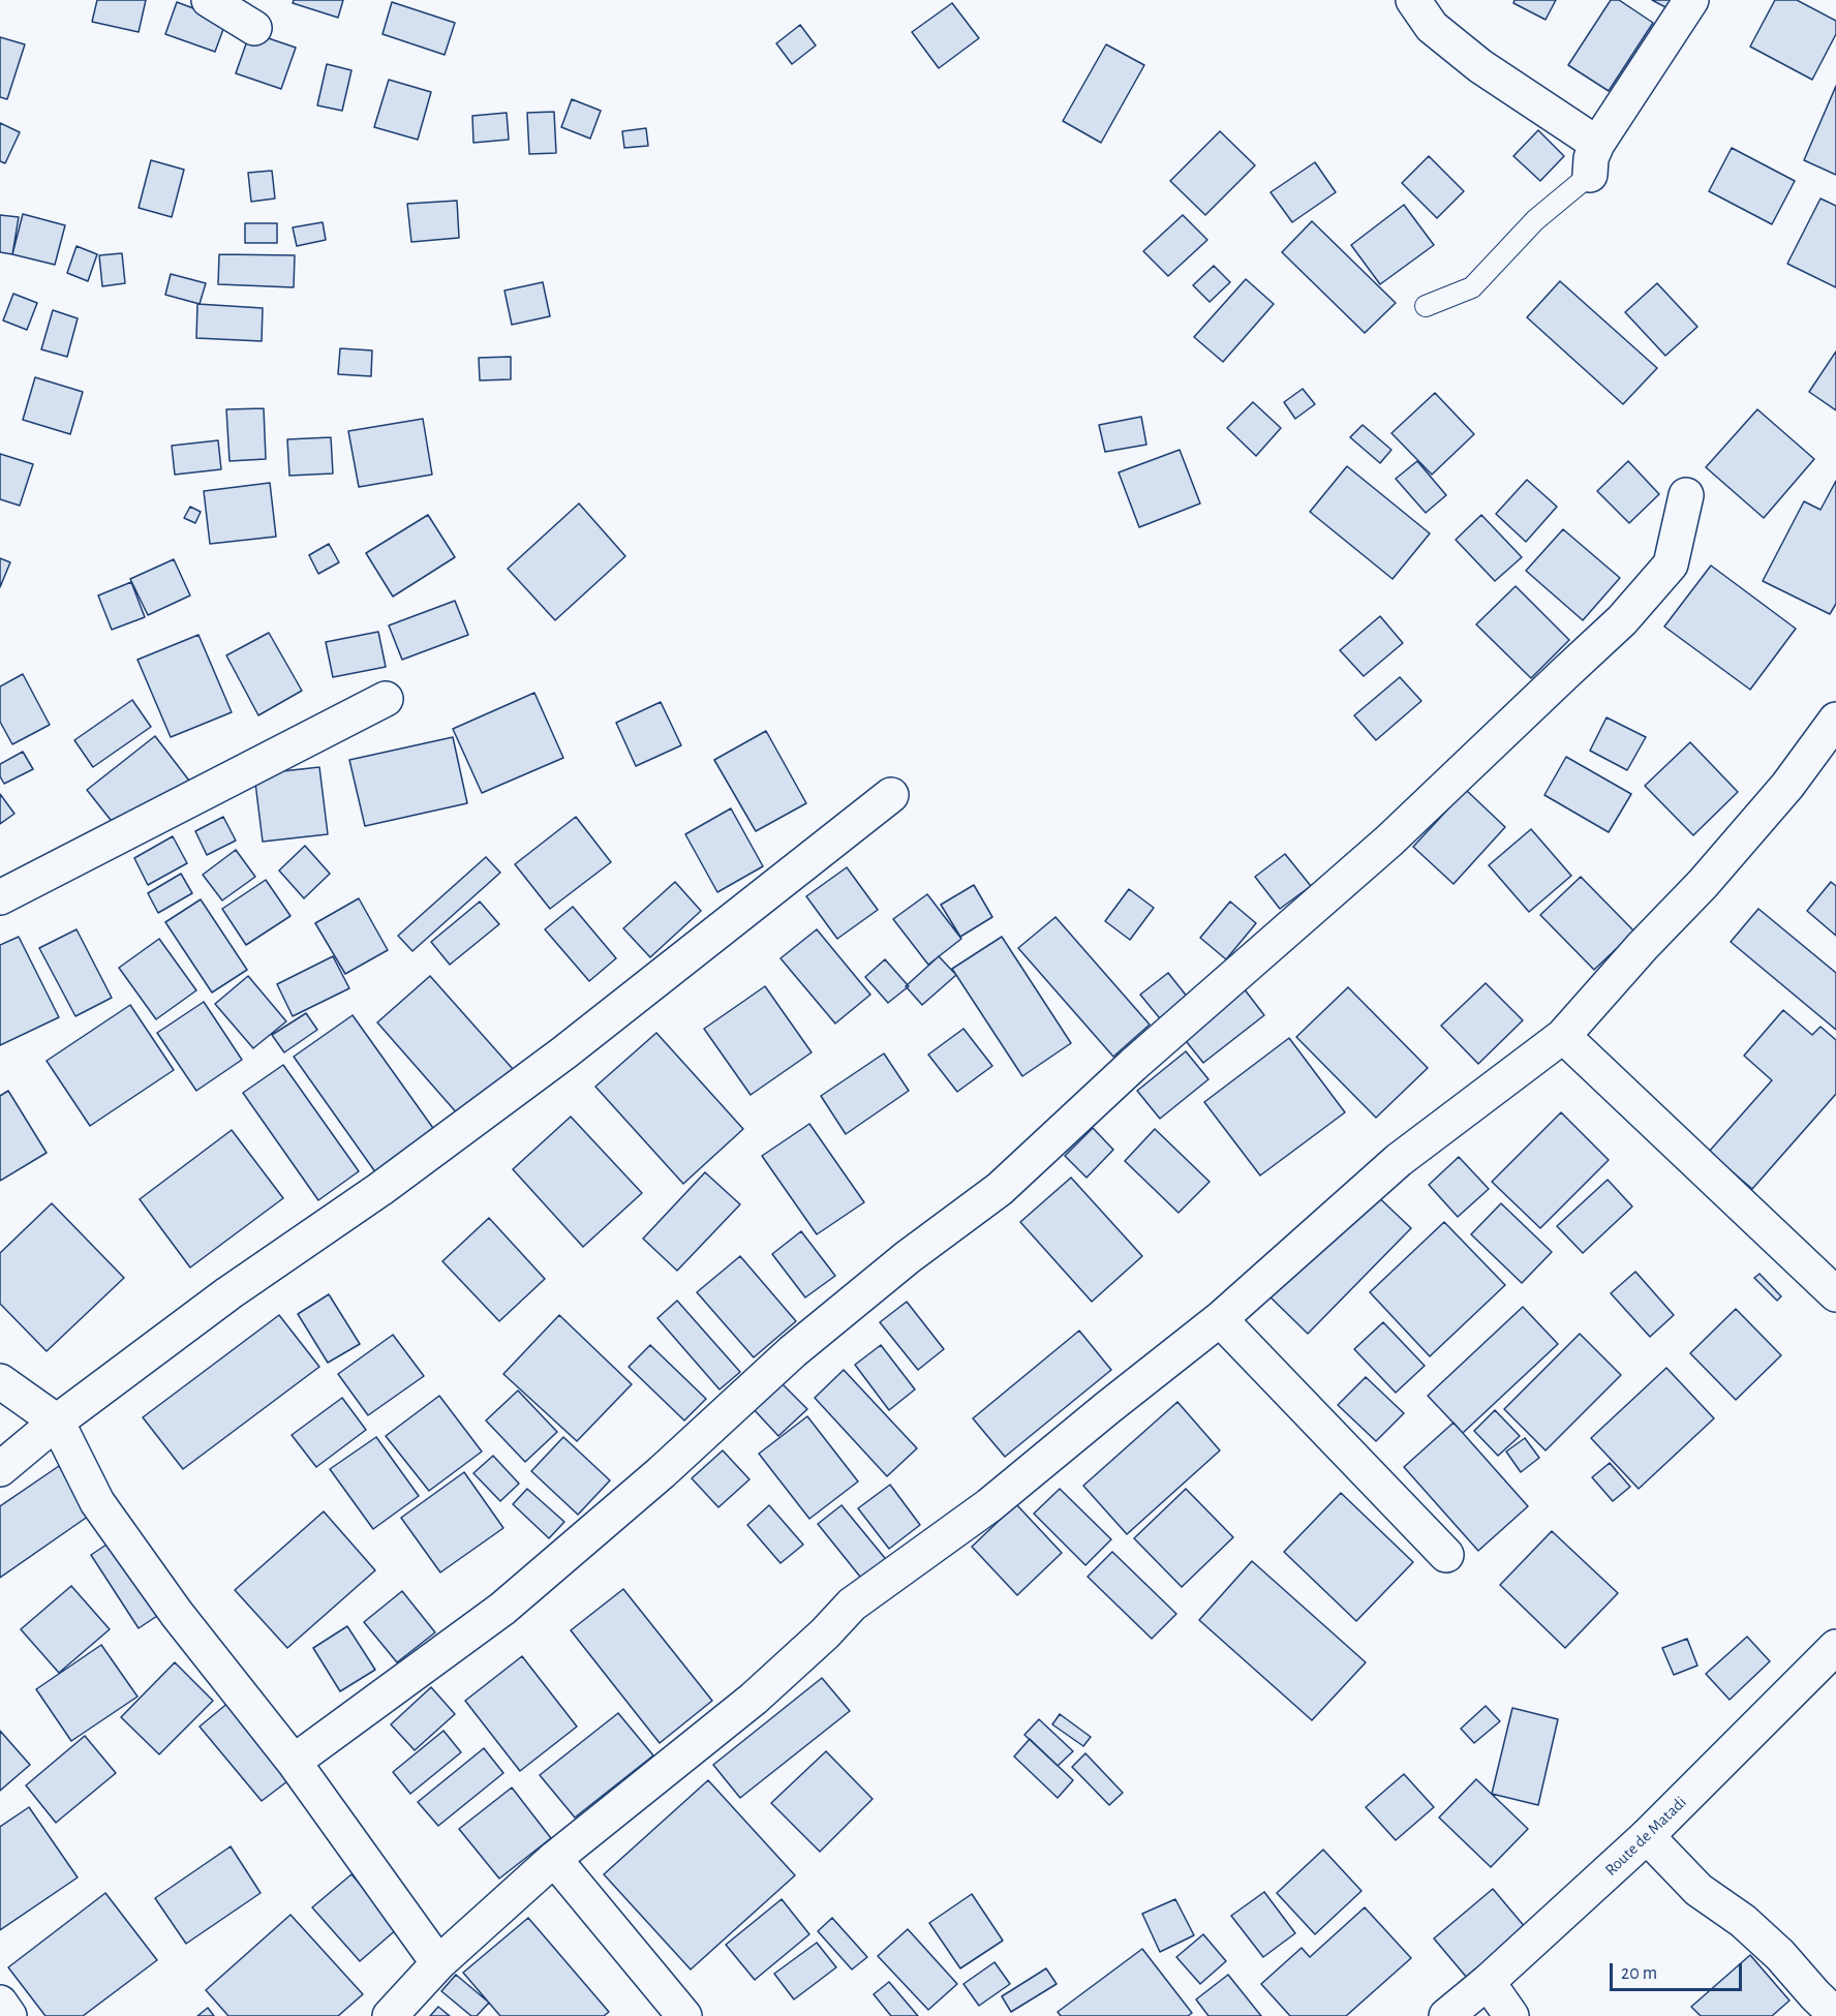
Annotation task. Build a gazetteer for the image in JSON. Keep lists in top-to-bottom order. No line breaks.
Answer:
{"streets":{"main road":["Route de Matadi"]},"scale_bar":"20 m"}
